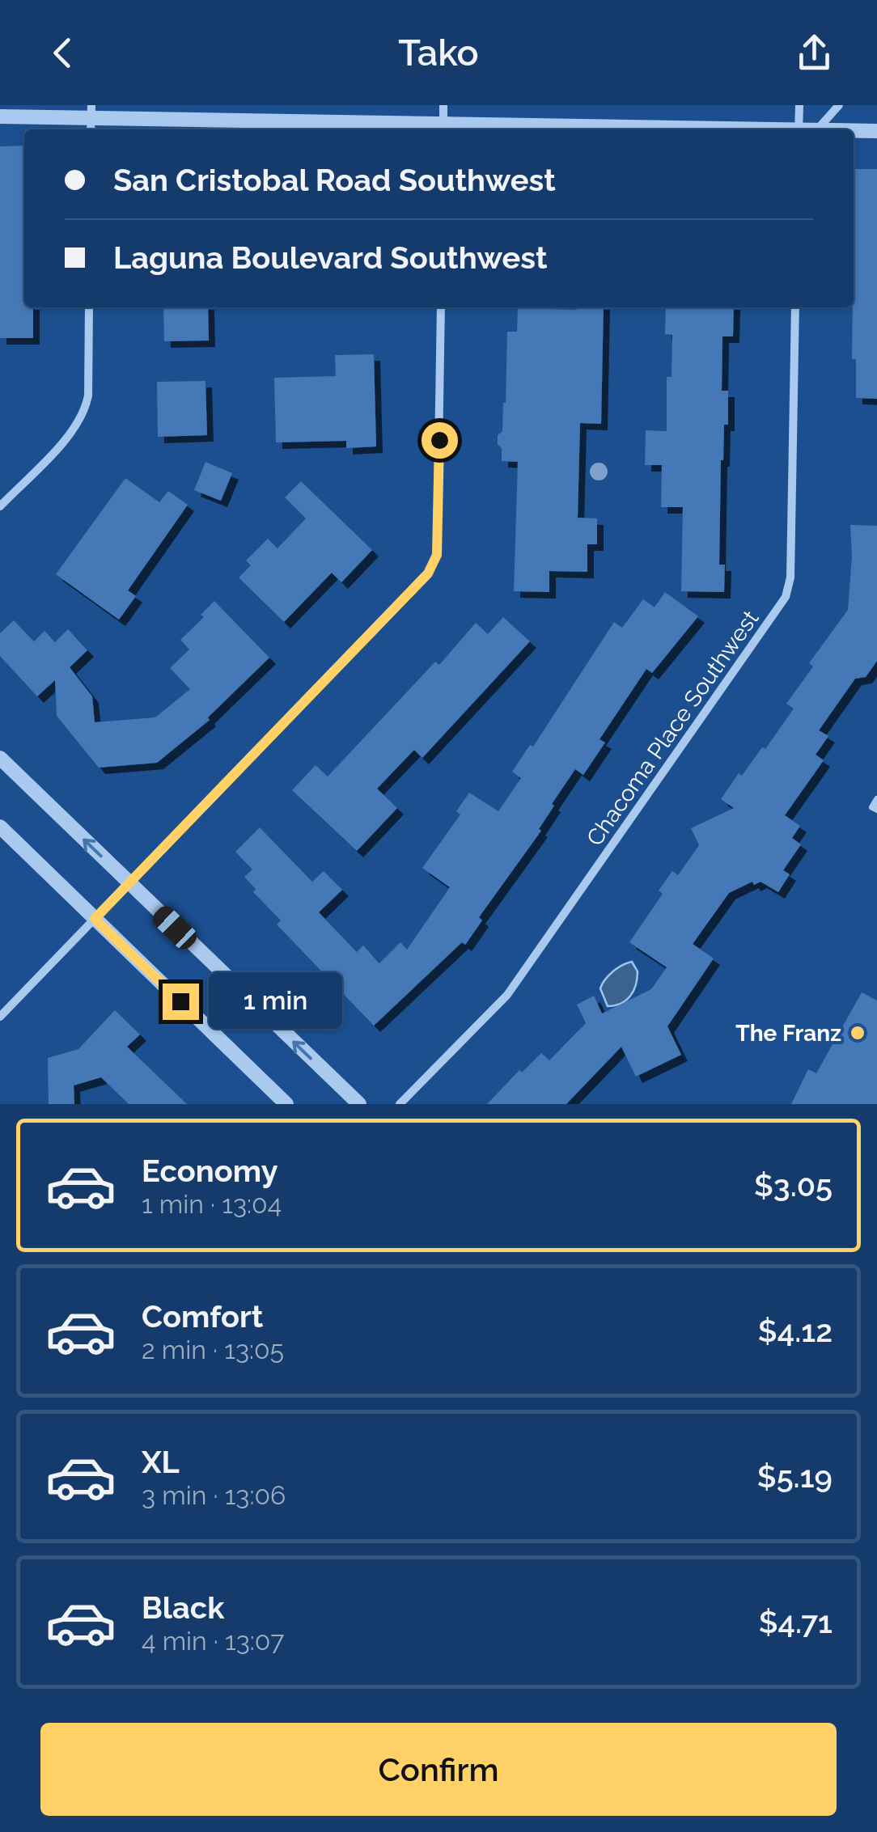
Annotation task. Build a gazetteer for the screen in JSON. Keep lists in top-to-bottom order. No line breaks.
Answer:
{"streets":{"street":["Chacoma Place Southwest"]},"places":["The Franz"],"page":{"header":"Tako","banner":["San Cristobal Road Southwest","Laguna Boulevard Southwest"],"bubble":"1 min","list":[{"name":"Economy","note":"1 min · 13:04","value":"$3.05"},{"name":"Comfort","note":"2 min · 13:05","value":"$4.12"},{"name":"XL","note":"3 min · 13:06","value":"$5.19"},{"name":"Black","note":"4 min · 13:07","value":"$4.71"}],"buttons":"Confirm"}}
